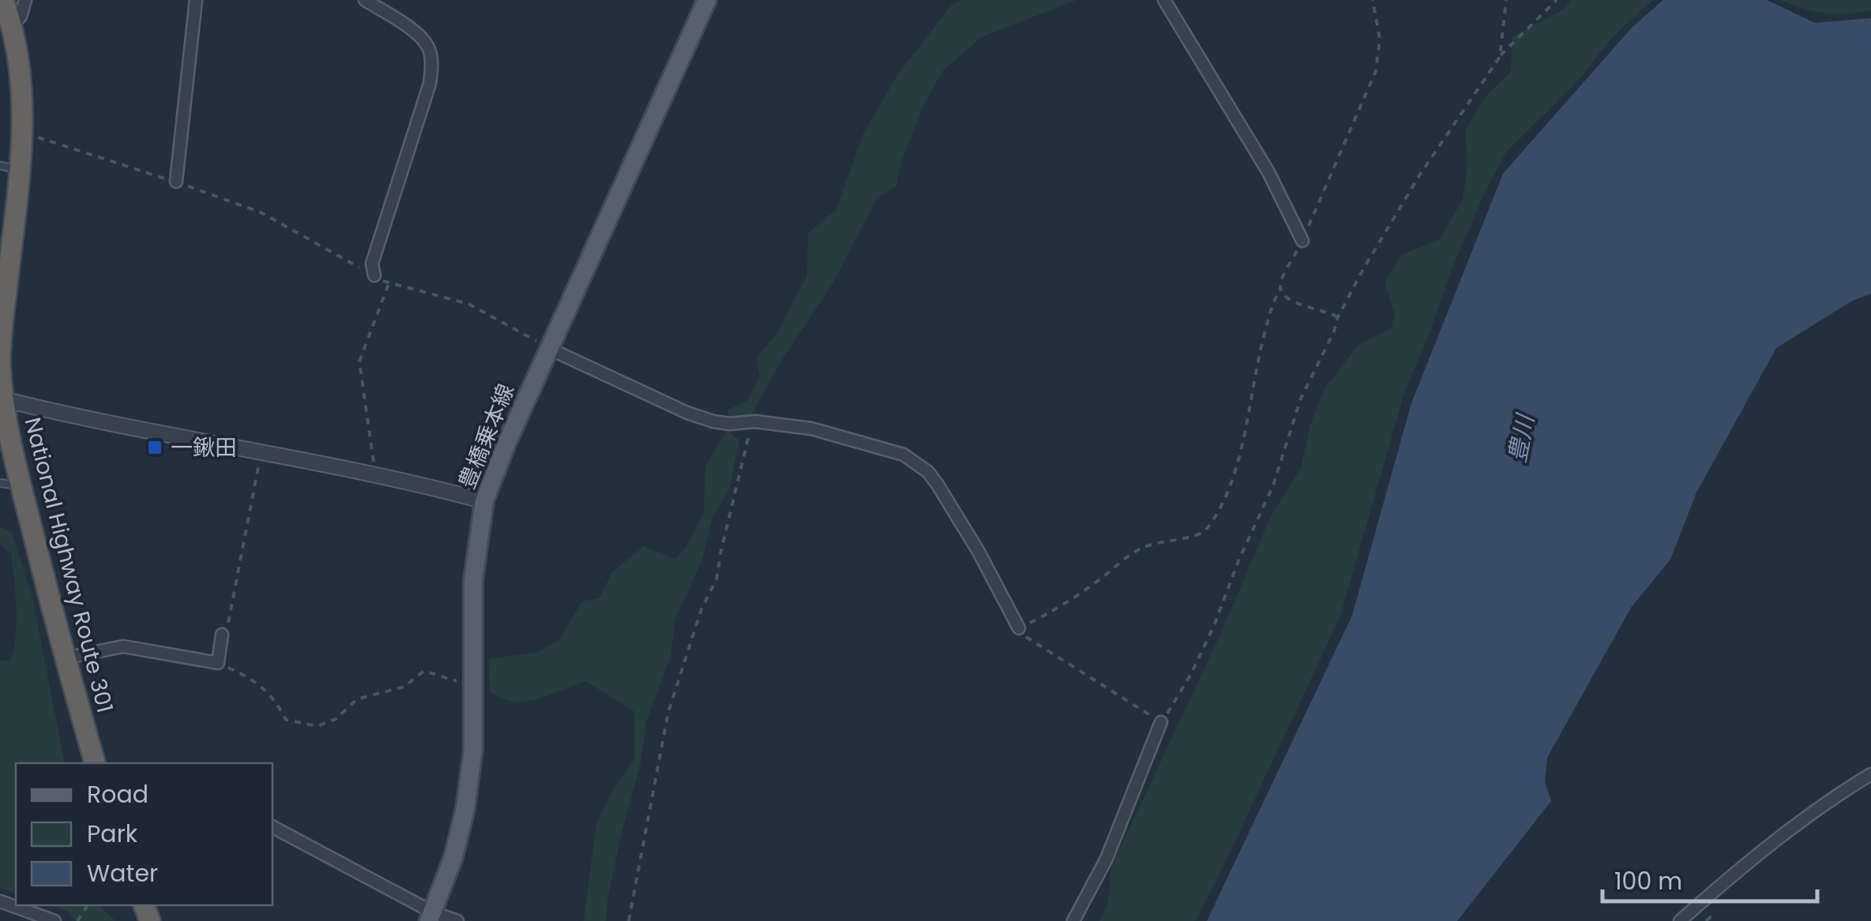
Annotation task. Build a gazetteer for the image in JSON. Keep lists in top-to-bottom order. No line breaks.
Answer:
{"streets":{"highway":["National Highway Route 301"],"main road":["豊橋乗本線"]},"water":["豊川"],"places":{"transit":["一鍬田"]},"legend":["Road","Park","Water"],"scale_bar":"100 m"}
